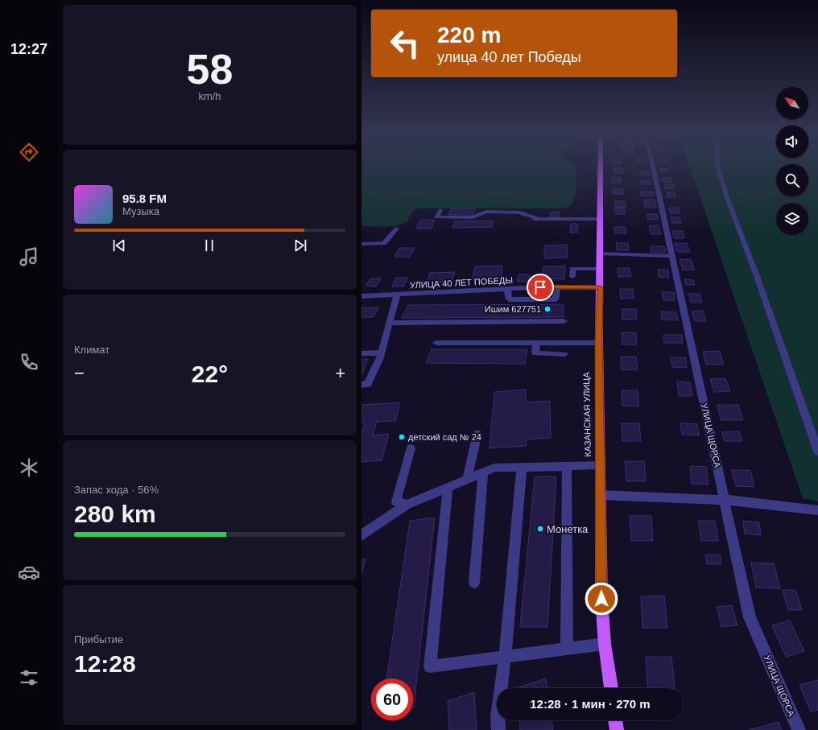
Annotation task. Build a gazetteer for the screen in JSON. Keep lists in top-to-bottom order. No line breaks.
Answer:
{"streets":{"main road":["КАЗАНСКАЯ УЛИЦА"],"street":["УЛИЦА 40 ЛЕТ ПОБЕДЫ","УЛИЦА ЩОРСА"]},"crossings":[["УЛИЦА 40 ЛЕТ ПОБЕДЫ","КАЗАНСКАЯ УЛИЦА"]],"places":["Ишим 627751","детский сад № 24","Монетка"],"north":"top left","page":{"tabs":"12:27","tile":[["58","km/h"],"Климат",["Запас хода · 56%","280 km"],["Прибытие","12:28"]],"turn":["220 m","улица 40 лет Победы"],"song":["95.8 FM","Музыка"],"heat":["−","22°","+"],"limit":"60","trip":"12:28 · 1 мин · 270 m"}}
